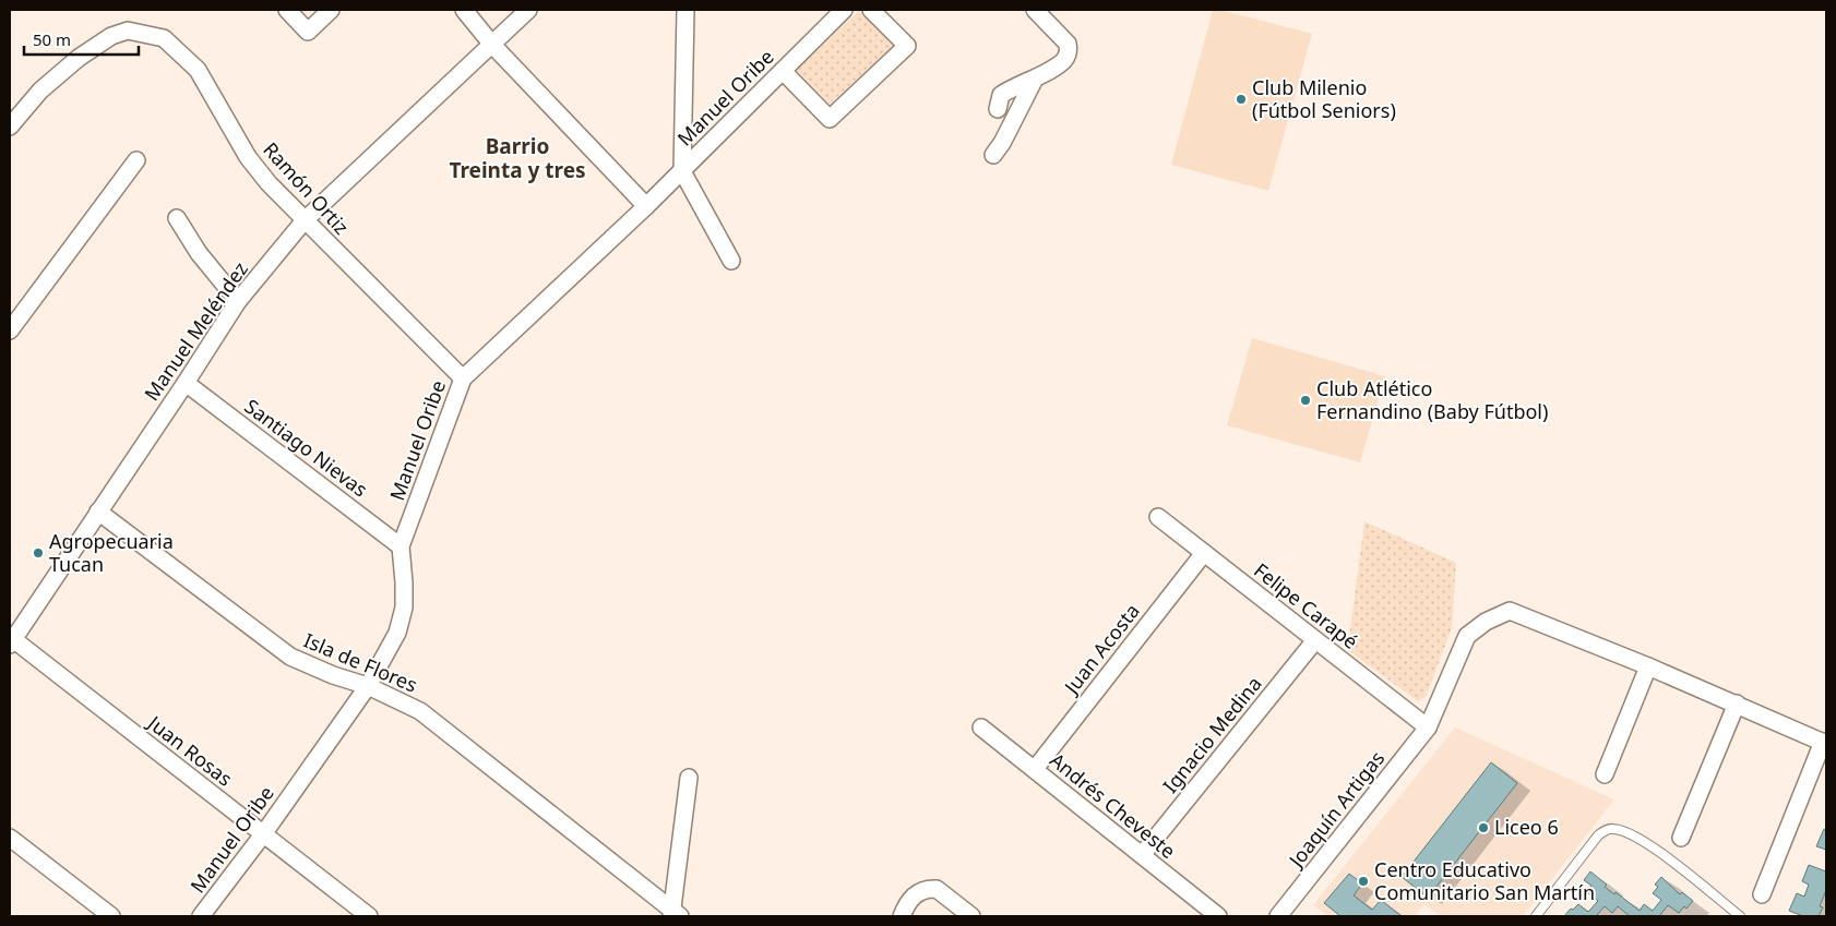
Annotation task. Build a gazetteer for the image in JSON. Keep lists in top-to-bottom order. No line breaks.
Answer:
{"streets":{"street":["Manuel Oribe","Ramón Ortiz","Manuel Meléndez","Santiago Nievas","Felipe Carapé","Juan Acosta","Isla de Flores","Ignacio Medina","Juan Rosas","Andrés Cheveste","Joaquín Artigas"]},"crossings":[["Manuel Oribe","Ramón Ortiz"],["Manuel Oribe","Santiago Nievas"],["Manuel Oribe","Isla de Flores"],["Manuel Oribe","Juan Rosas"],["Ramón Ortiz","Manuel Meléndez"],["Manuel Meléndez","Santiago Nievas"],["Manuel Meléndez","Isla de Flores"],["Manuel Meléndez","Juan Rosas"],["Felipe Carapé","Juan Acosta"],["Felipe Carapé","Ignacio Medina"],["Felipe Carapé","Joaquín Artigas"],["Juan Acosta","Andrés Cheveste"],["Ignacio Medina","Andrés Cheveste"]],"districts":["Barrio Treinta y tres"],"places":["Club Milenio (Fútbol Seniors)","Club Atlético Fernandino (Baby Fútbol)","Agropecuaria Tucan","Liceo 6","Centro Educativo Comunitario San Martín"],"scale_bar":"50 m"}
